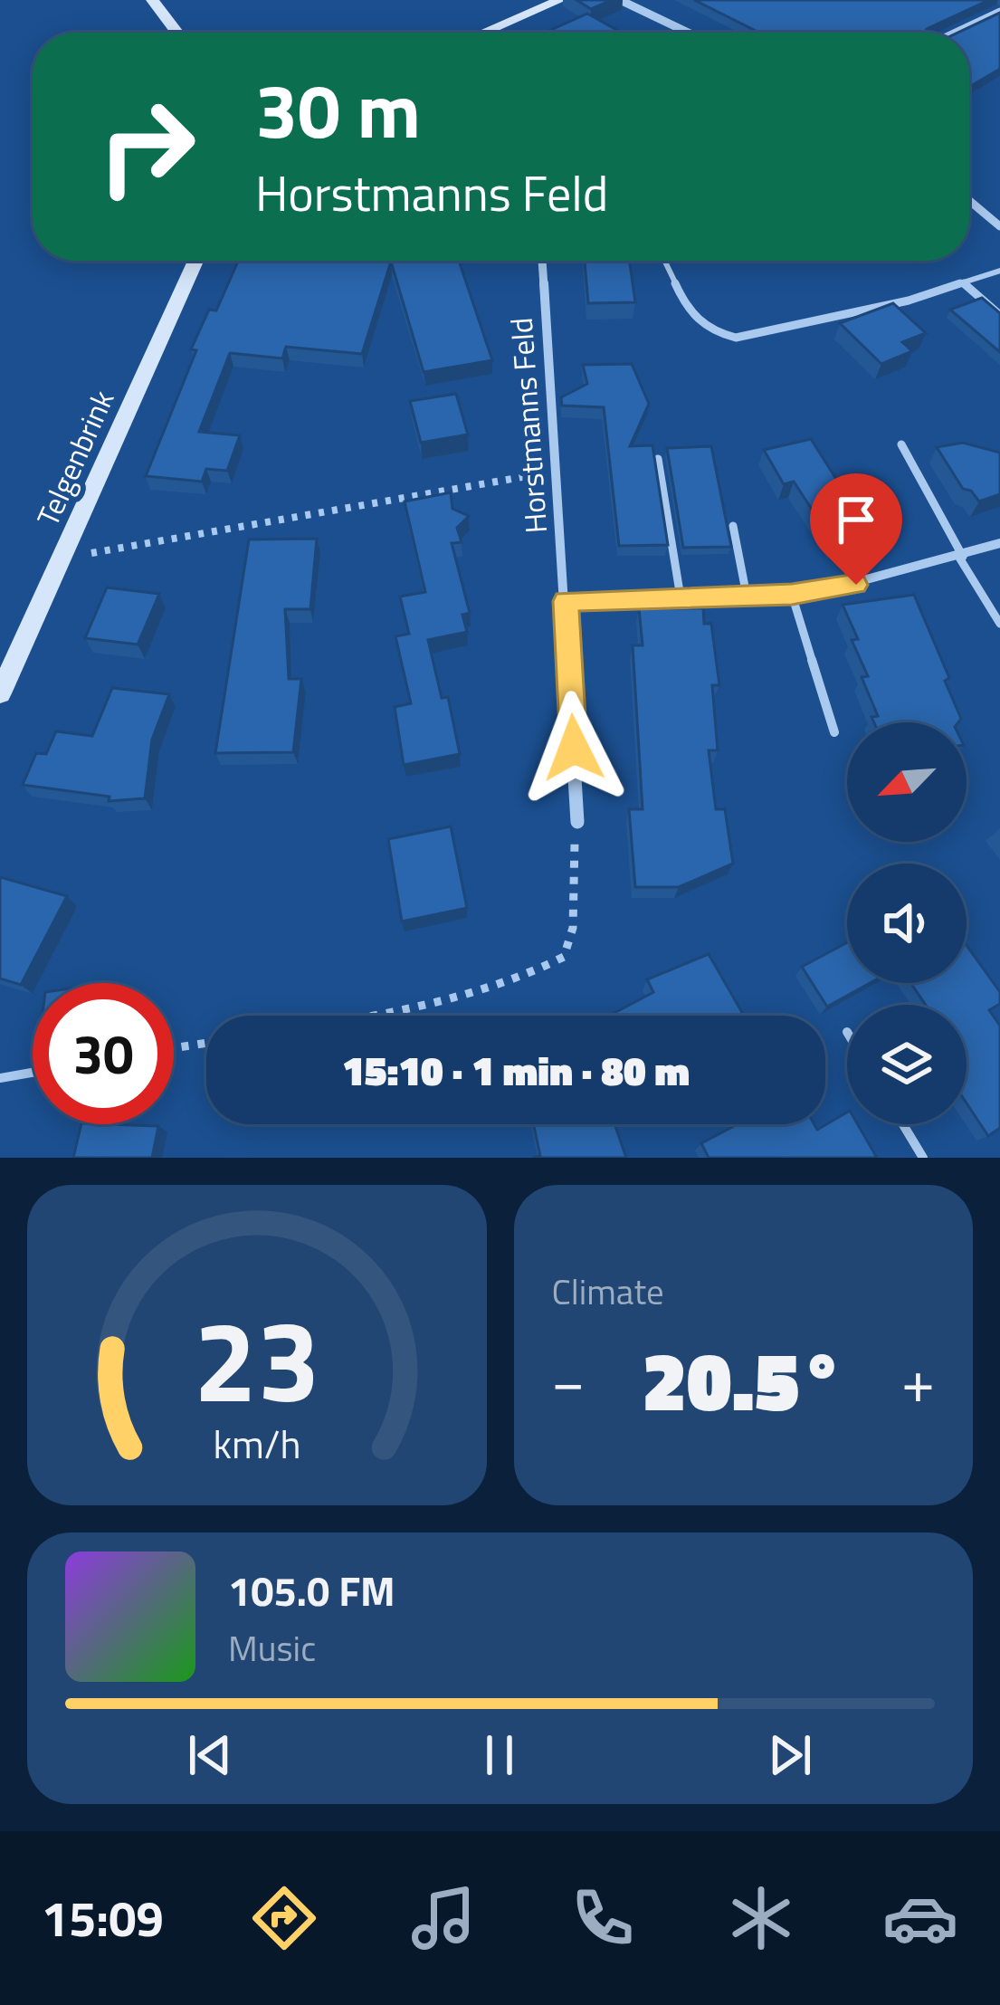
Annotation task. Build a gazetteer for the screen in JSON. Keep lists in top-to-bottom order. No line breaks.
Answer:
{"streets":{"street":["Horstmanns Feld","Telgenbrink"]},"north":"bottom left","page":{"turn":["30 m","Horstmanns Feld"],"limit":"30","trip":"15:10 · 1 min · 80 m","tile":"Climate","heat":["−","20.5°","+"],"song":["105.0 FM","Music"],"tabs":"15:09","gauge":["23","km/h"]}}
